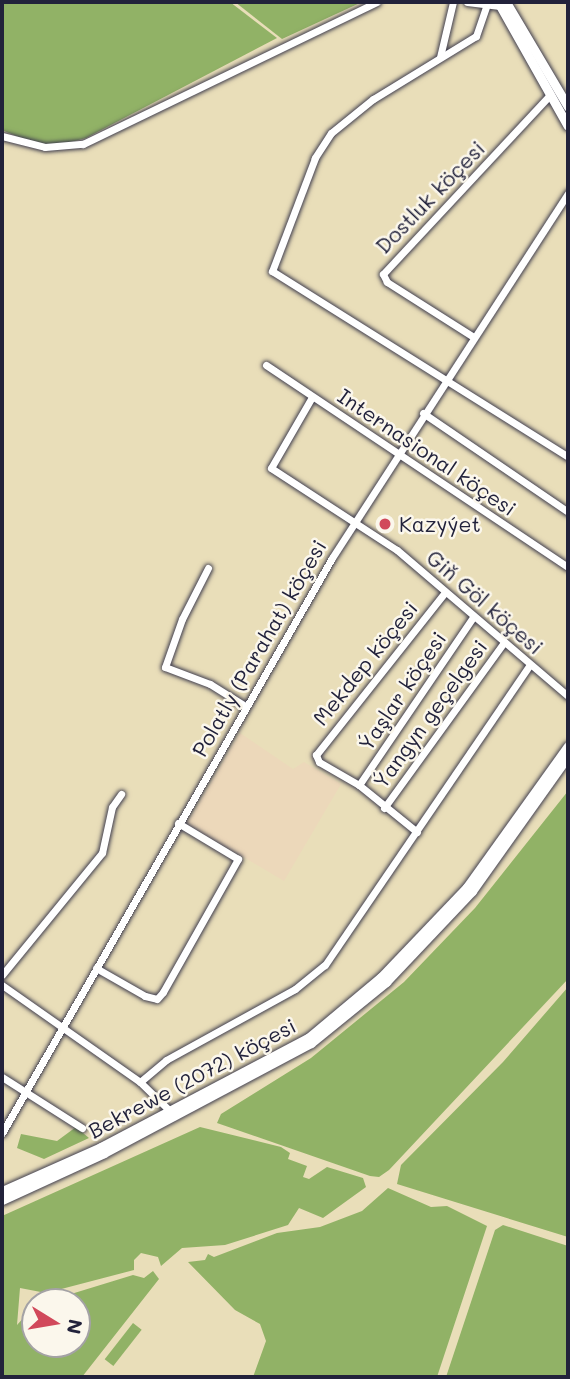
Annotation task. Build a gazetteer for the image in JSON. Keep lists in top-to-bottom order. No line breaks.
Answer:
{"streets":{"main road":["Bekrewe (2072) köçesi"],"street":["Dostluk köçesi","Internasional köçesi","Giň Göl köçesi","Polatly (Parahat) köçesi","Mekdep köçesi","Ýaşlar köçesi","Ýangyn geçelgesi"]},"crossings":[["Dostluk köçesi","Polatly (Parahat) köçesi"],["Internasional köçesi","Giň Göl köçesi"],["Internasional köçesi","Polatly (Parahat) köçesi"],["Giň Göl köçesi","Polatly (Parahat) köçesi"],["Giň Göl köçesi","Mekdep köçesi"],["Giň Göl köçesi","Ýaşlar köçesi"],["Giň Göl köçesi","Ýangyn geçelgesi"],["Mekdep köçesi","Ýaşlar köçesi"]],"places":["Kazyýet"],"north":"right"}
